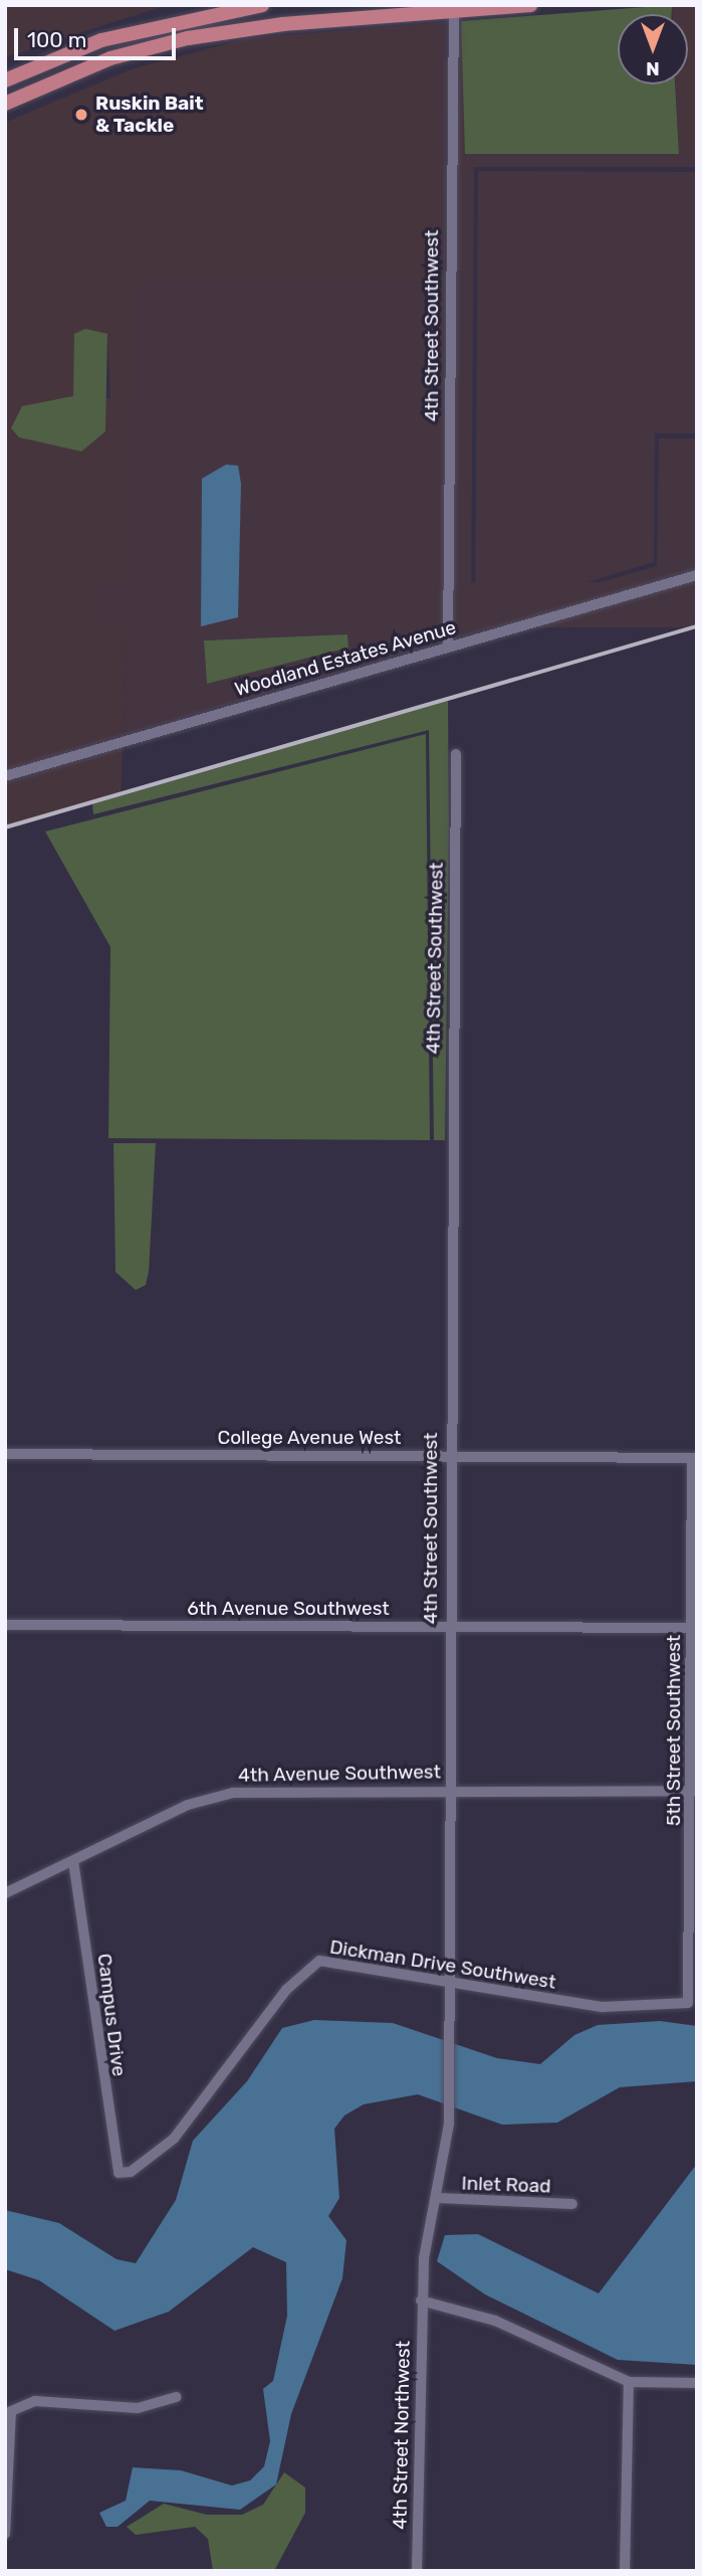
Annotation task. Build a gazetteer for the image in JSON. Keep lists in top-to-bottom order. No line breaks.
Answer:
{"streets":{"street":["4th Street Southwest","Woodland Estates Avenue","College Avenue West","6th Avenue Southwest","5th Street Southwest","4th Avenue Southwest","Dickman Drive Southwest","Campus Drive","Inlet Road","4th Street Northwest"]},"crossings":[["4th Street Southwest","Woodland Estates Avenue"],["4th Street Southwest","College Avenue West"],["4th Street Southwest","6th Avenue Southwest"],["4th Street Southwest","4th Avenue Southwest"],["4th Street Southwest","Dickman Drive Southwest"],["4th Street Southwest","Inlet Road"],["4th Street Southwest","4th Street Northwest"],["College Avenue West","5th Street Southwest"],["6th Avenue Southwest","5th Street Southwest"],["5th Street Southwest","4th Avenue Southwest"],["5th Street Southwest","Dickman Drive Southwest"],["4th Avenue Southwest","Campus Drive"],["Dickman Drive Southwest","Campus Drive"]],"places":["Ruskin Bait & Tackle"],"scale_bar":"100 m","north":"bottom"}
